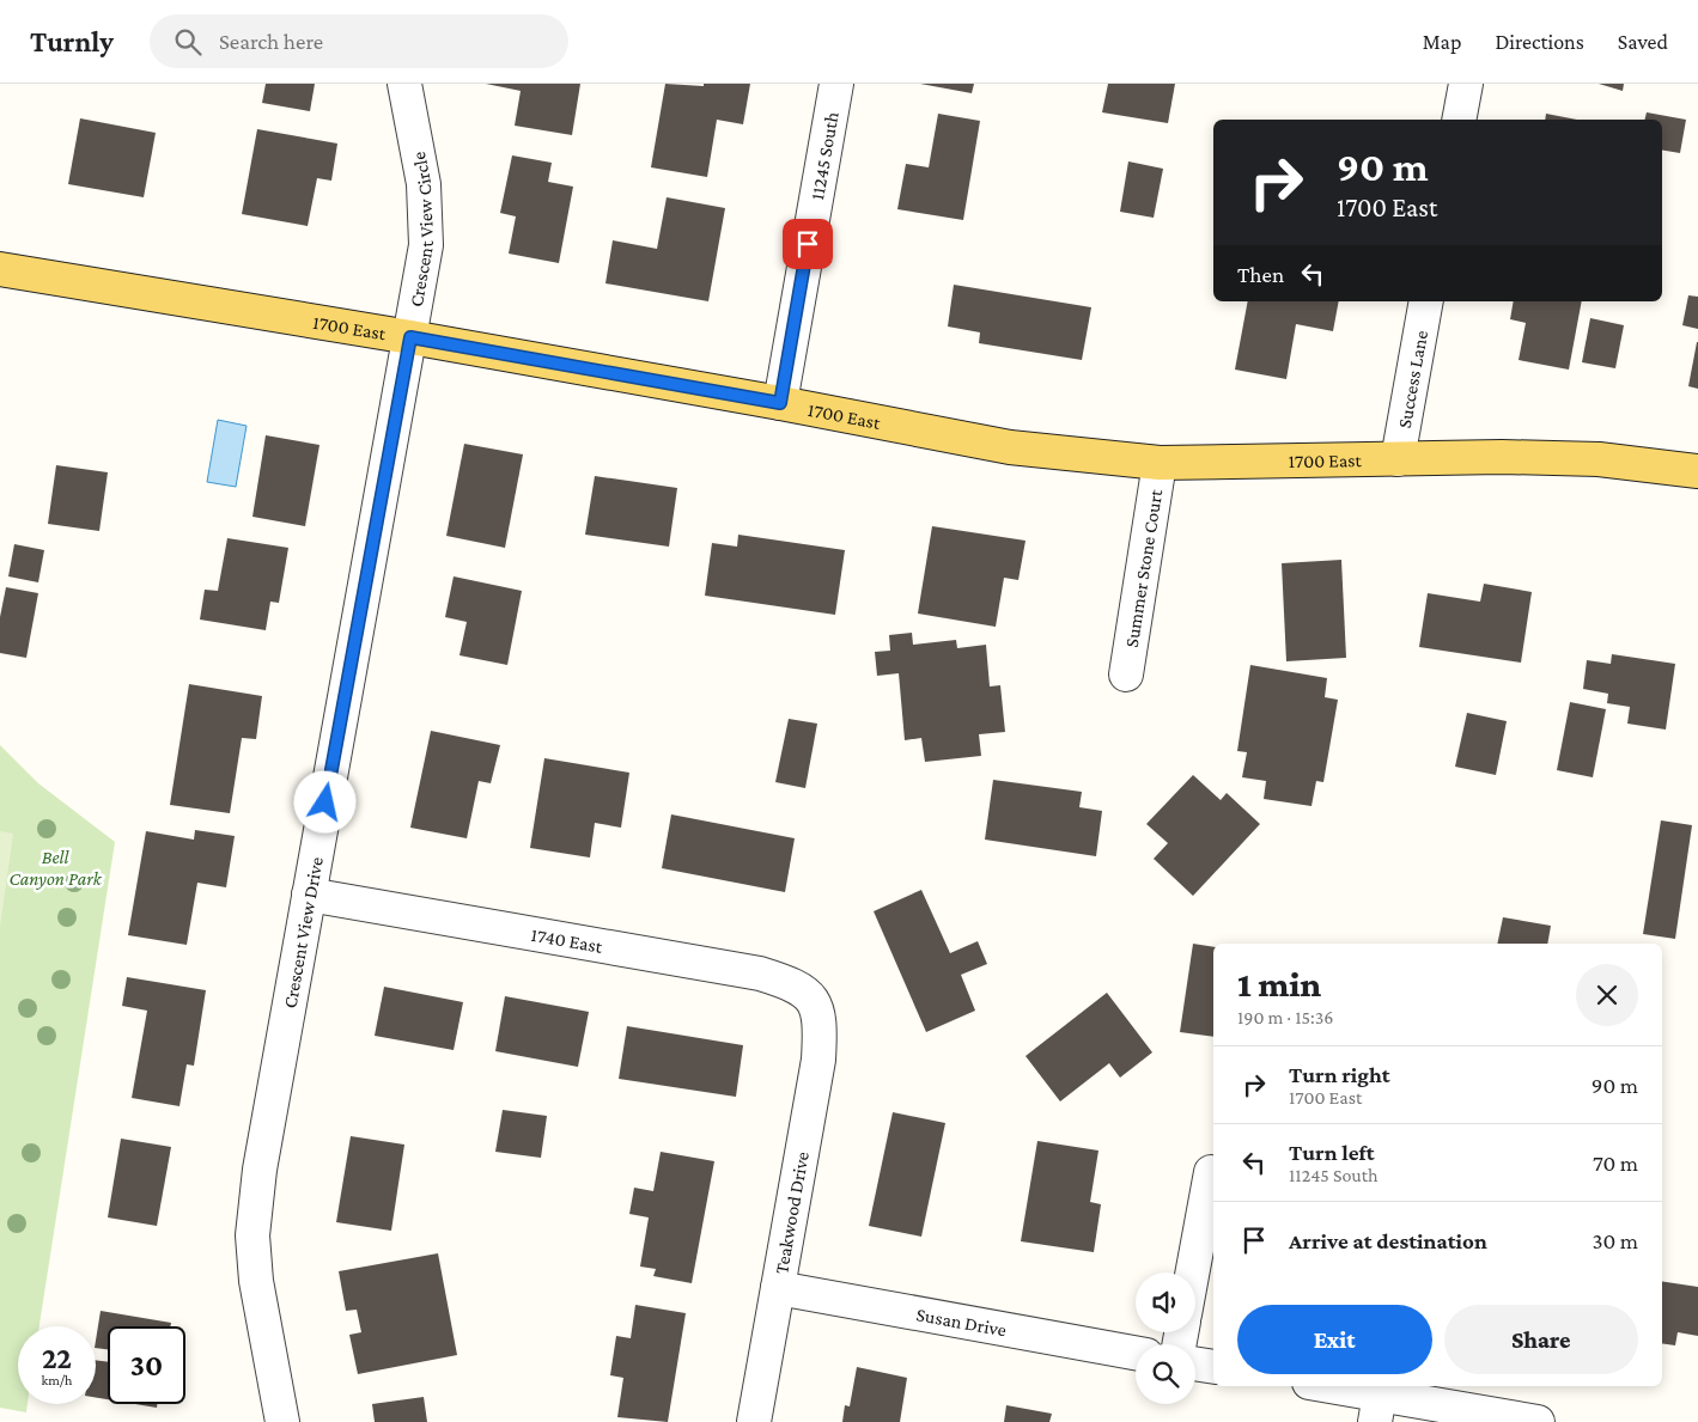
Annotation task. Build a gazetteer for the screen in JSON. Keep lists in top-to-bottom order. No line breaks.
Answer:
{"streets":{"main road":["1700 East"],"street":["11245 South","Crescent View Circle","Success Lane","Summer Stone Court","Crescent View Drive","1740 East","Teakwood Drive","Susan Drive"]},"crossings":[["11245 South","1700 East"],["Crescent View Circle","1700 East"],["Crescent View Circle","Crescent View Drive"],["1700 East","Success Lane"],["1700 East","Summer Stone Court"],["1700 East","Crescent View Drive"],["Crescent View Drive","1740 East"],["1740 East","Teakwood Drive"],["Teakwood Drive","Susan Drive"]],"parks":["Bell Canyon Park"],"page":{"header":"Turnly","search":"Search here","nav":["Map","Directions","Saved"],"turn":["90 m","1700 East"],"then":"Then","heading":["1 min","190 m · 15:36"],"list":[{"name":"Turn right","note":"1700 East","value":"90 m"},{"name":"Turn left","note":"11245 South","value":"70 m"},{"name":"Arrive at destination","value":"30 m"}],"buttons":["Exit","Share"],"speed":"22 km/h","limit":"30"}}
